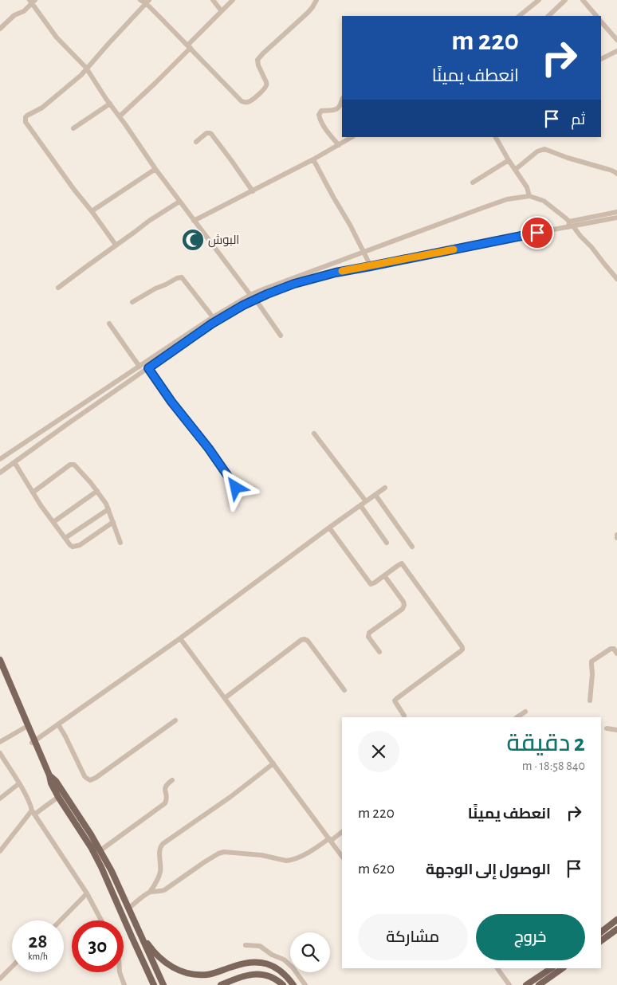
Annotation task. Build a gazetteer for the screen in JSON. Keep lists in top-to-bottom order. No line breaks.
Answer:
{"places":{"mosque":["البوش"]},"page":{"turn":["220 m","انعطف يمينًا"],"then":"ثم","heading":["2 دقيقة","840 m · 18:58"],"list":[{"name":"انعطف يمينًا","value":"220 m"},{"name":"الوصول إلى الوجهة","value":"620 m"}],"buttons":["خروج","مشاركة"],"speed":"28 km/h","limit":"30"}}
